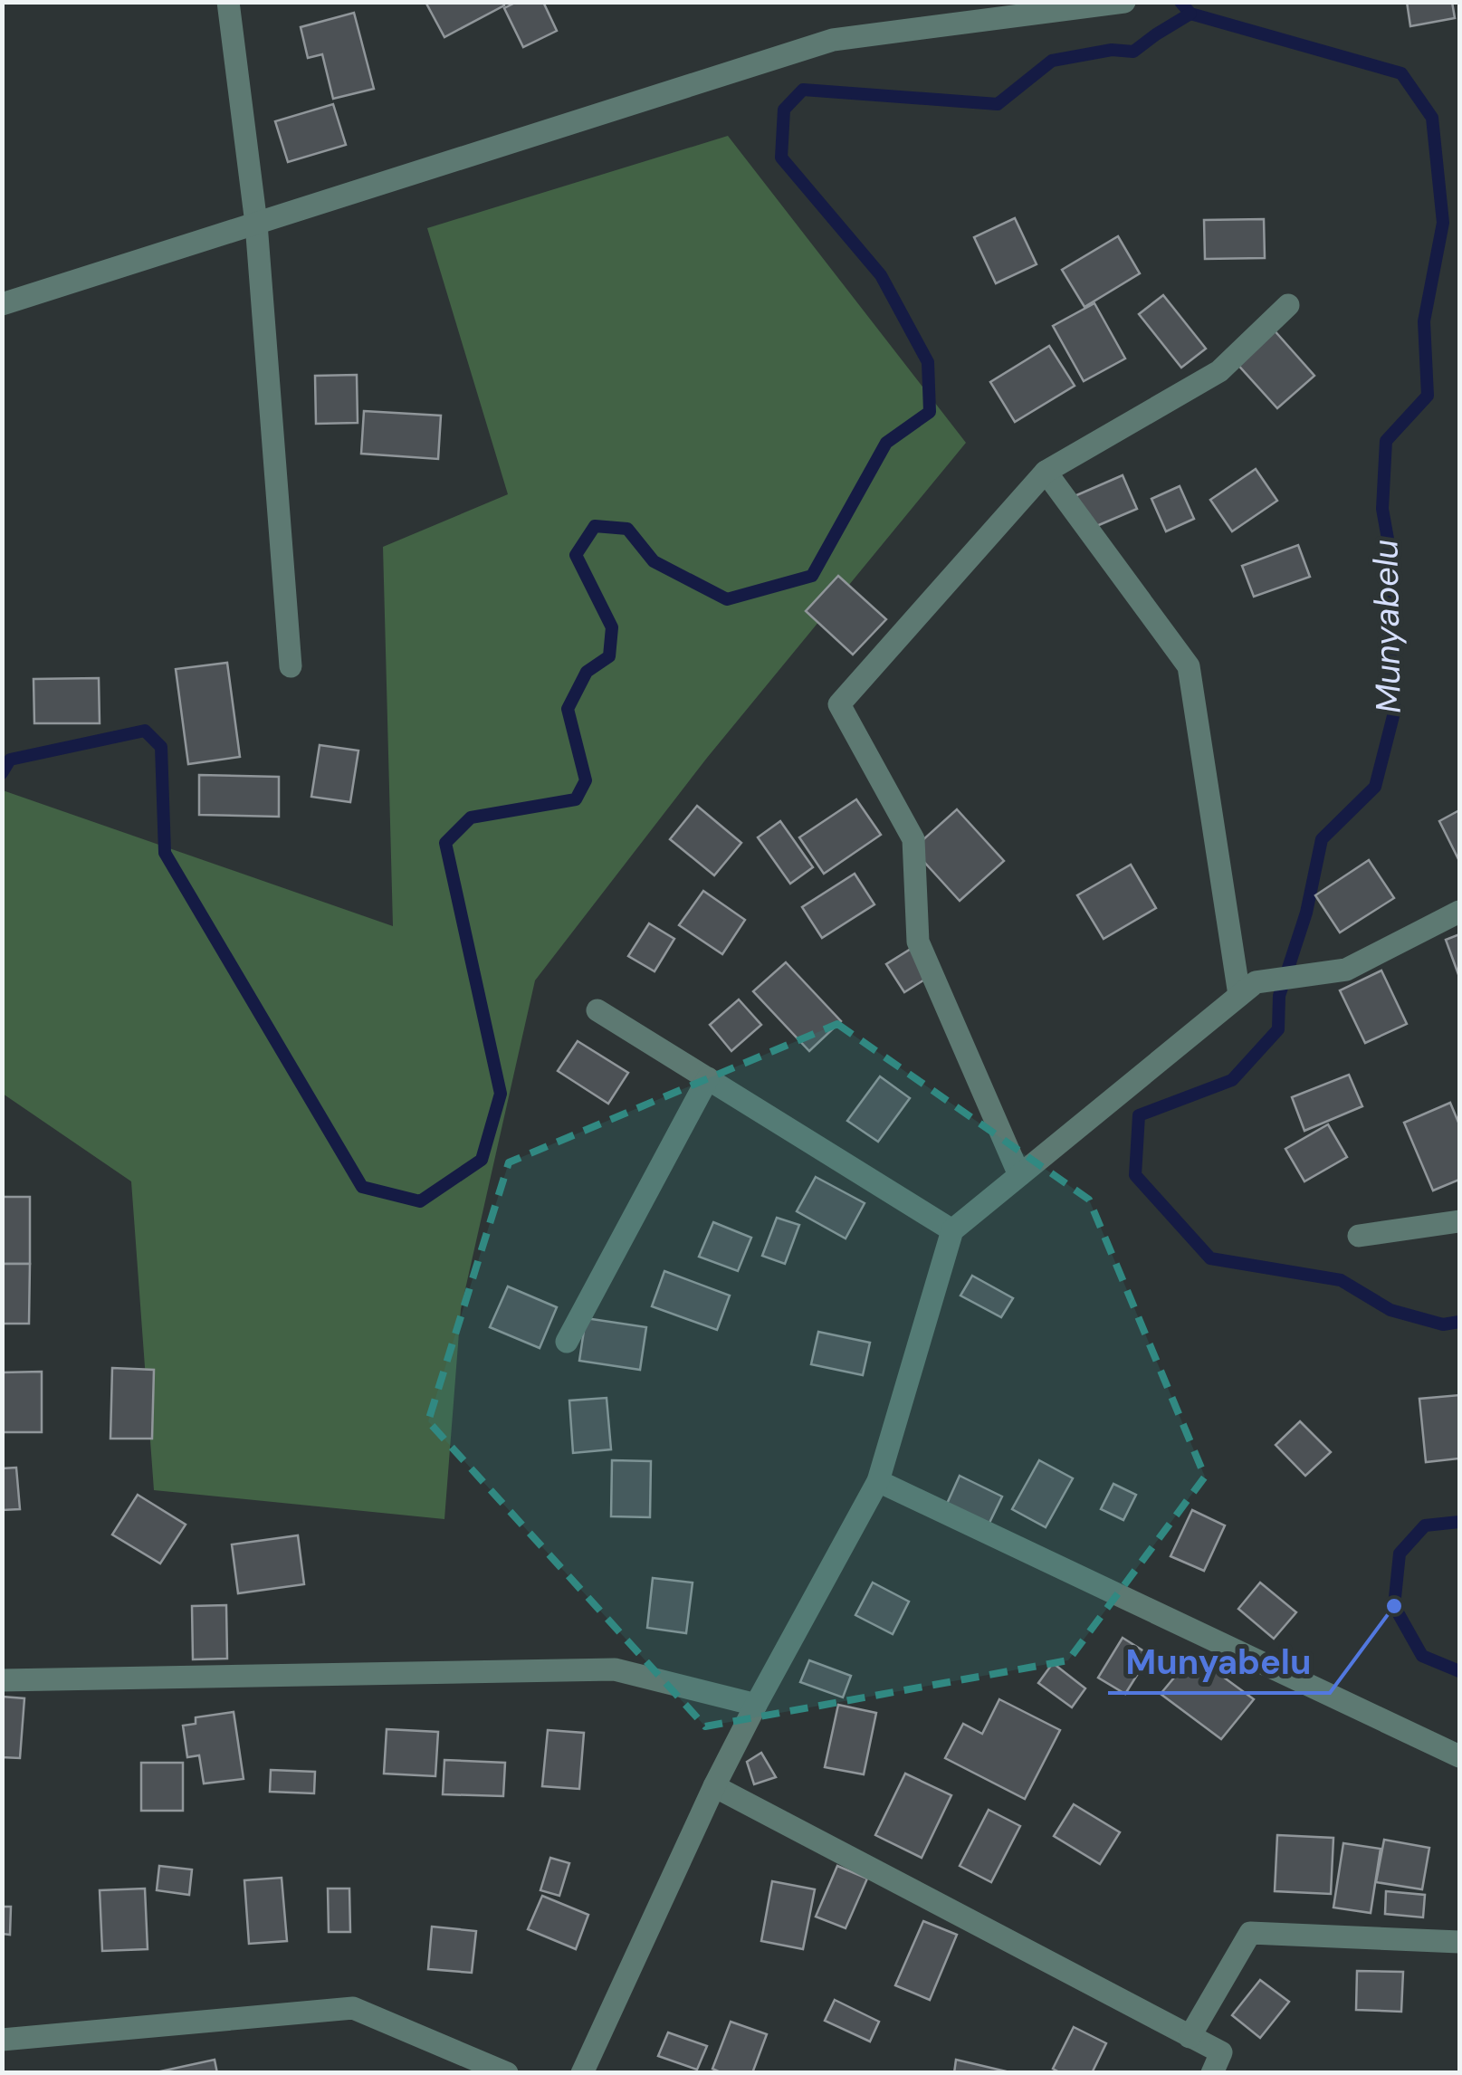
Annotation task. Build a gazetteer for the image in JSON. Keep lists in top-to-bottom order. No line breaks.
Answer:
{"water":["Munyabelu"],"places":["Munyabelu"]}
